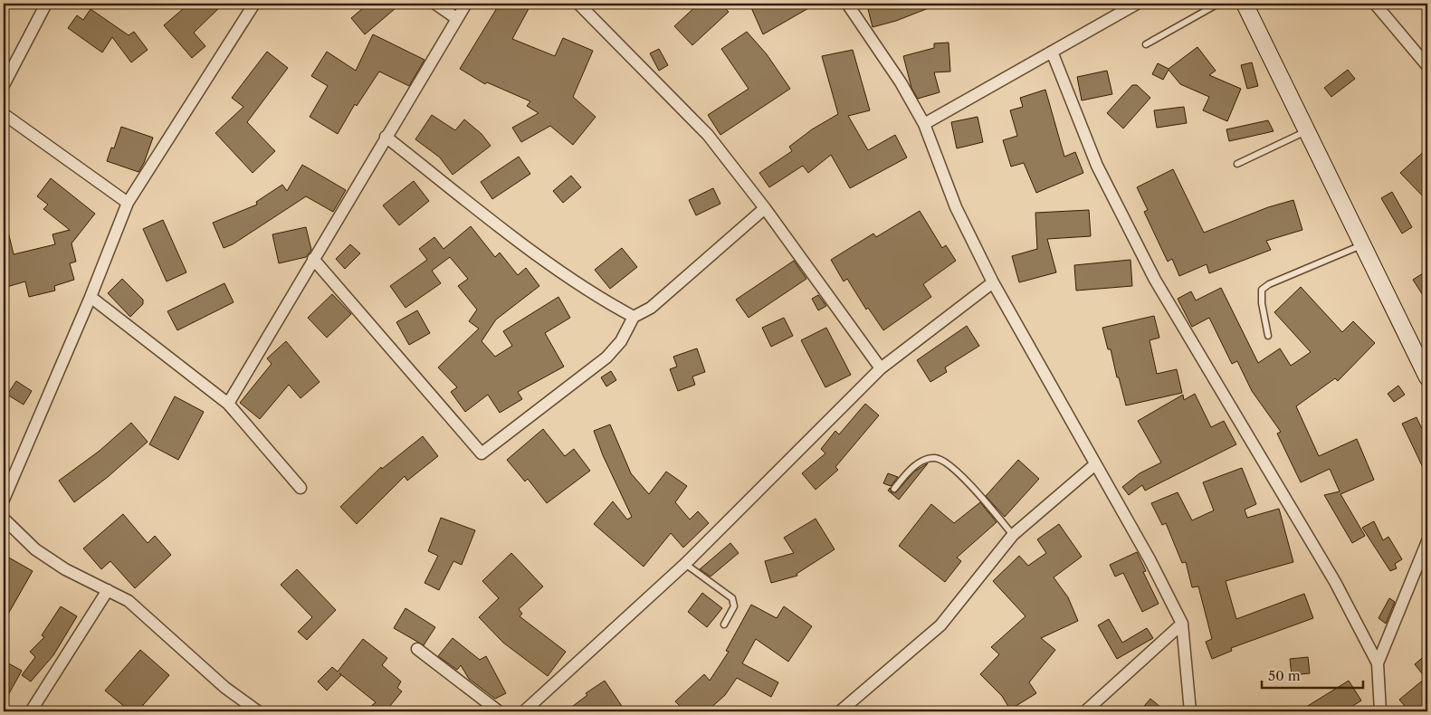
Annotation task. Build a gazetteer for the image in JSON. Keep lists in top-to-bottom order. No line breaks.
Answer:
{"scale_bar":"50 m"}
